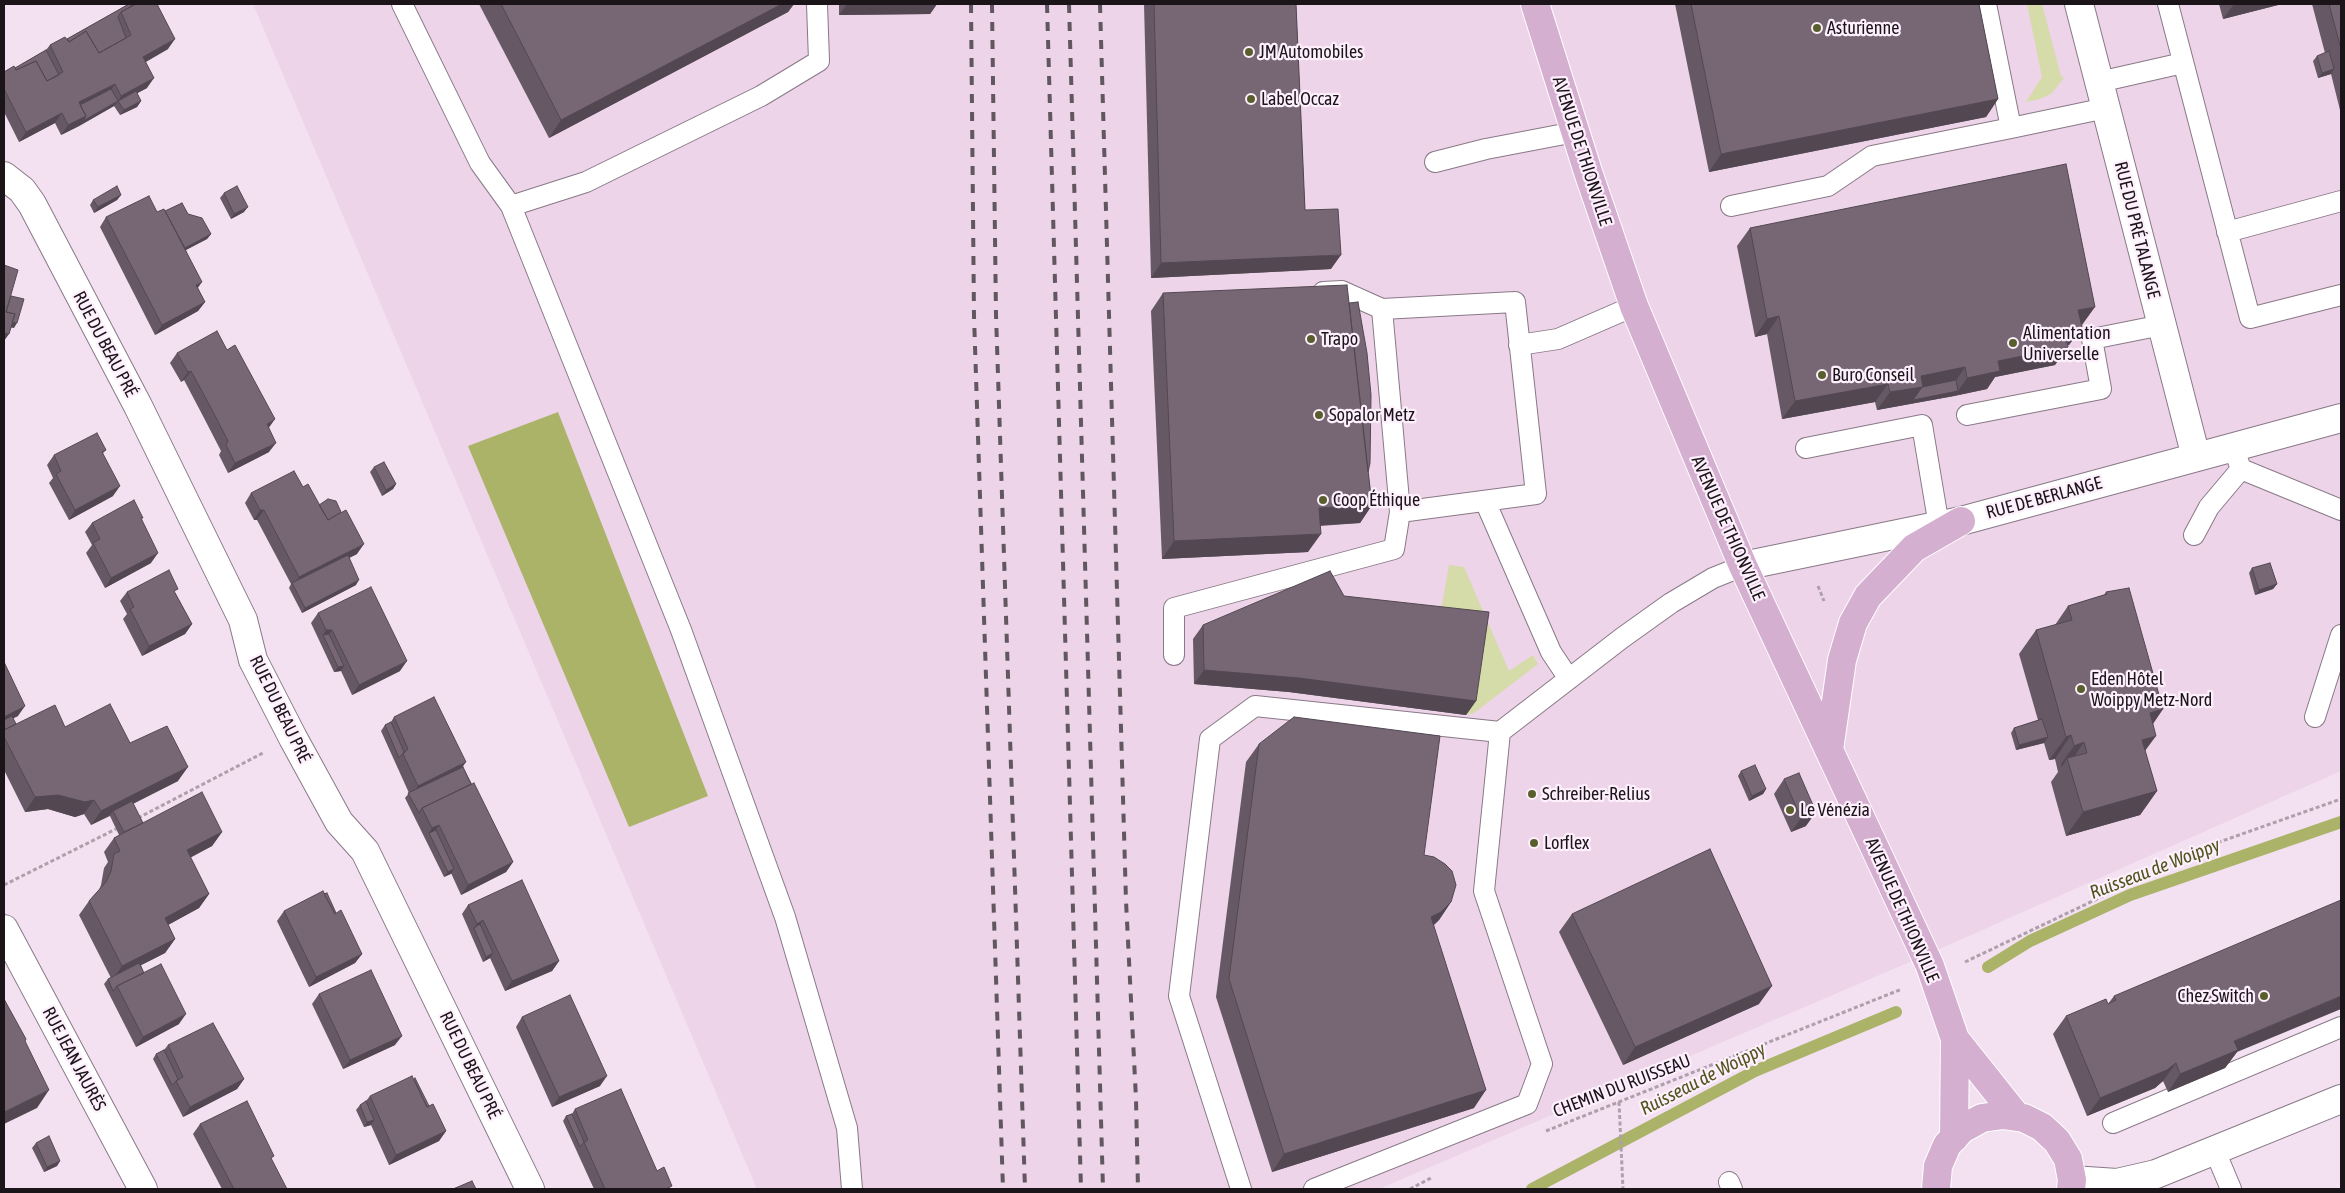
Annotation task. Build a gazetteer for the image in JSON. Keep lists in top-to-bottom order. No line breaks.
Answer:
{"streets":{"main road":["AVENUE DE THIONVILLE"],"street":["RUE DU PRÉ TALANGE","RUE DU BEAU PRÉ","RUE DE BERLANGE","RUE JEAN JAURÈS"],"path":["CHEMIN DU RUISSEAU"]},"crossings":[["AVENUE DE THIONVILLE","RUE DE BERLANGE"],["AVENUE DE THIONVILLE","CHEMIN DU RUISSEAU"],["RUE DU PRÉ TALANGE","RUE DE BERLANGE"]],"water":["Ruisseau de Woippy"],"places":["Asturienne","JM Automobiles","Label Occaz","Trapo","Alimentation Universelle","Buro Conseil","Sopalor Metz","Coop Éthique","Eden Hôtel Woippy Metz-Nord","Schreiber-Relius","Le Vénézia","Lorflex","Chez Switch"]}
